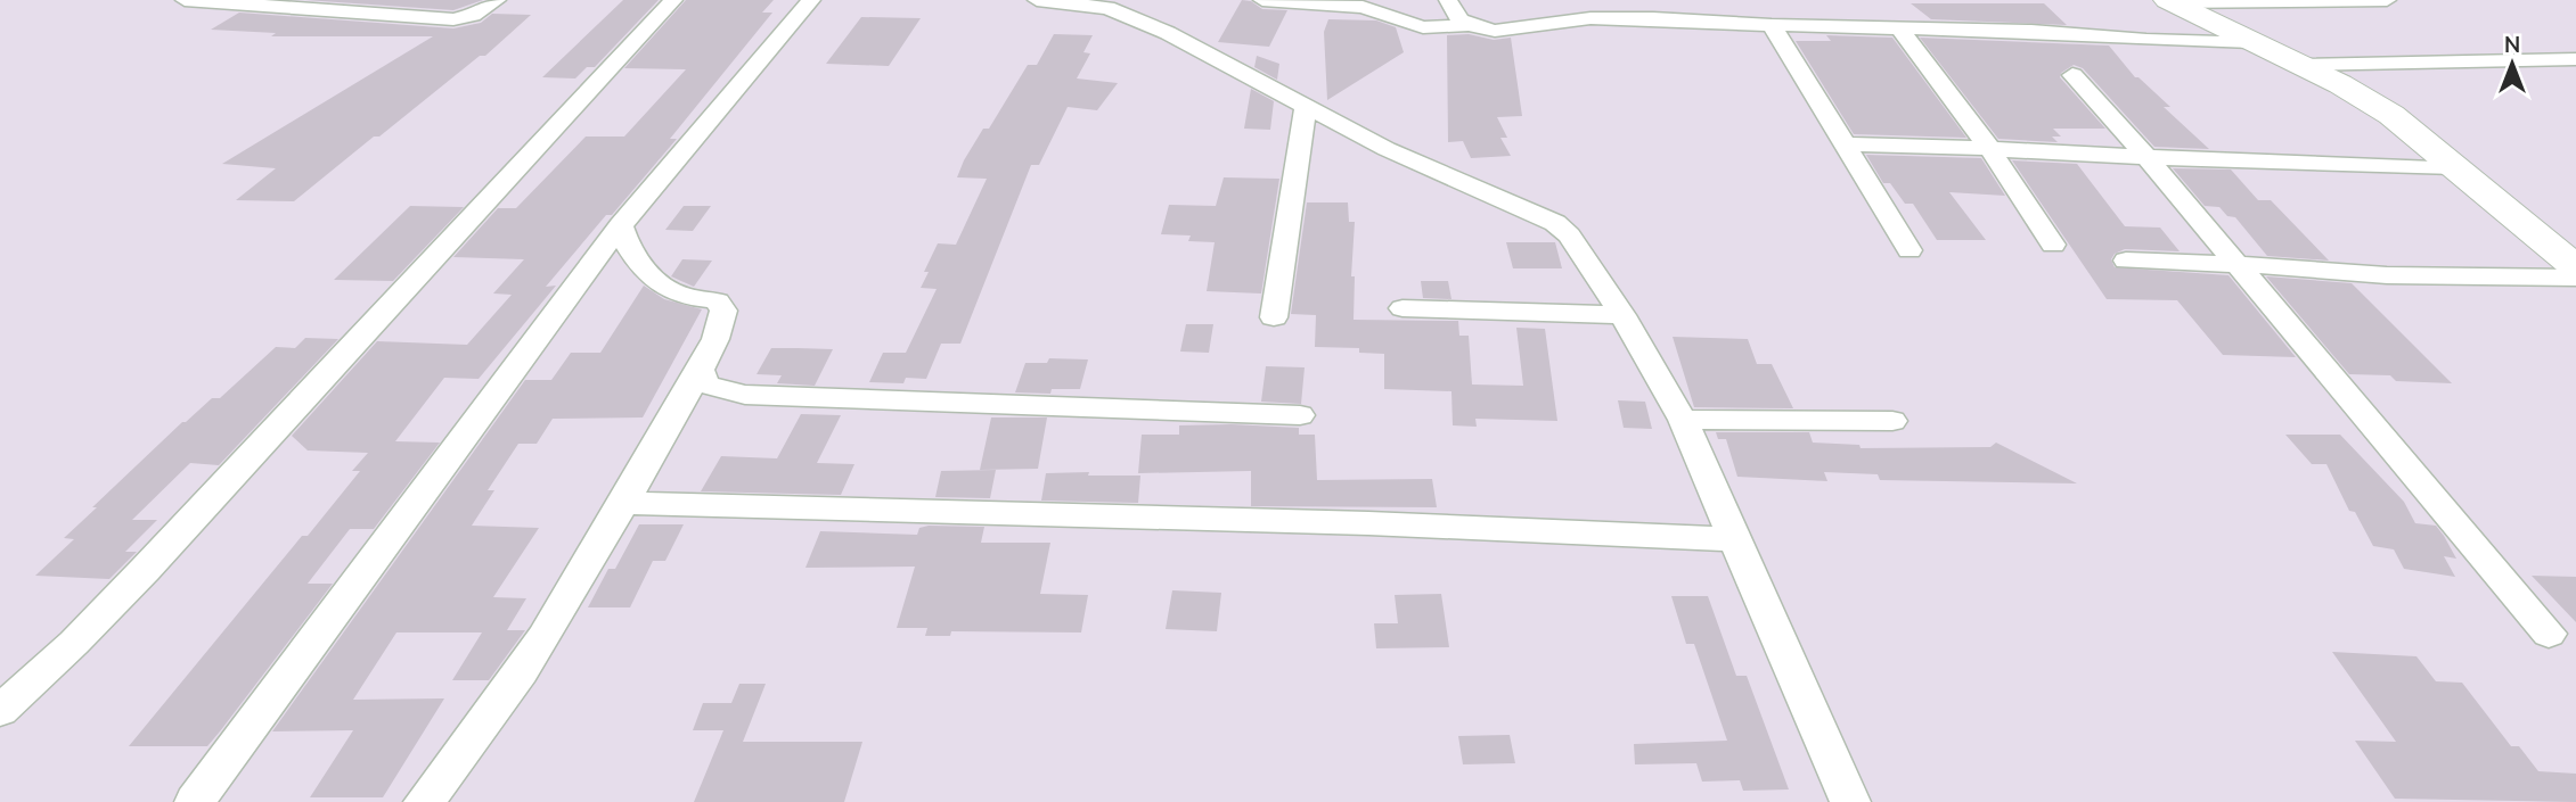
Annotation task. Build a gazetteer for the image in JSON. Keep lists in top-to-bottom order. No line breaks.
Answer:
{"north":"top"}
